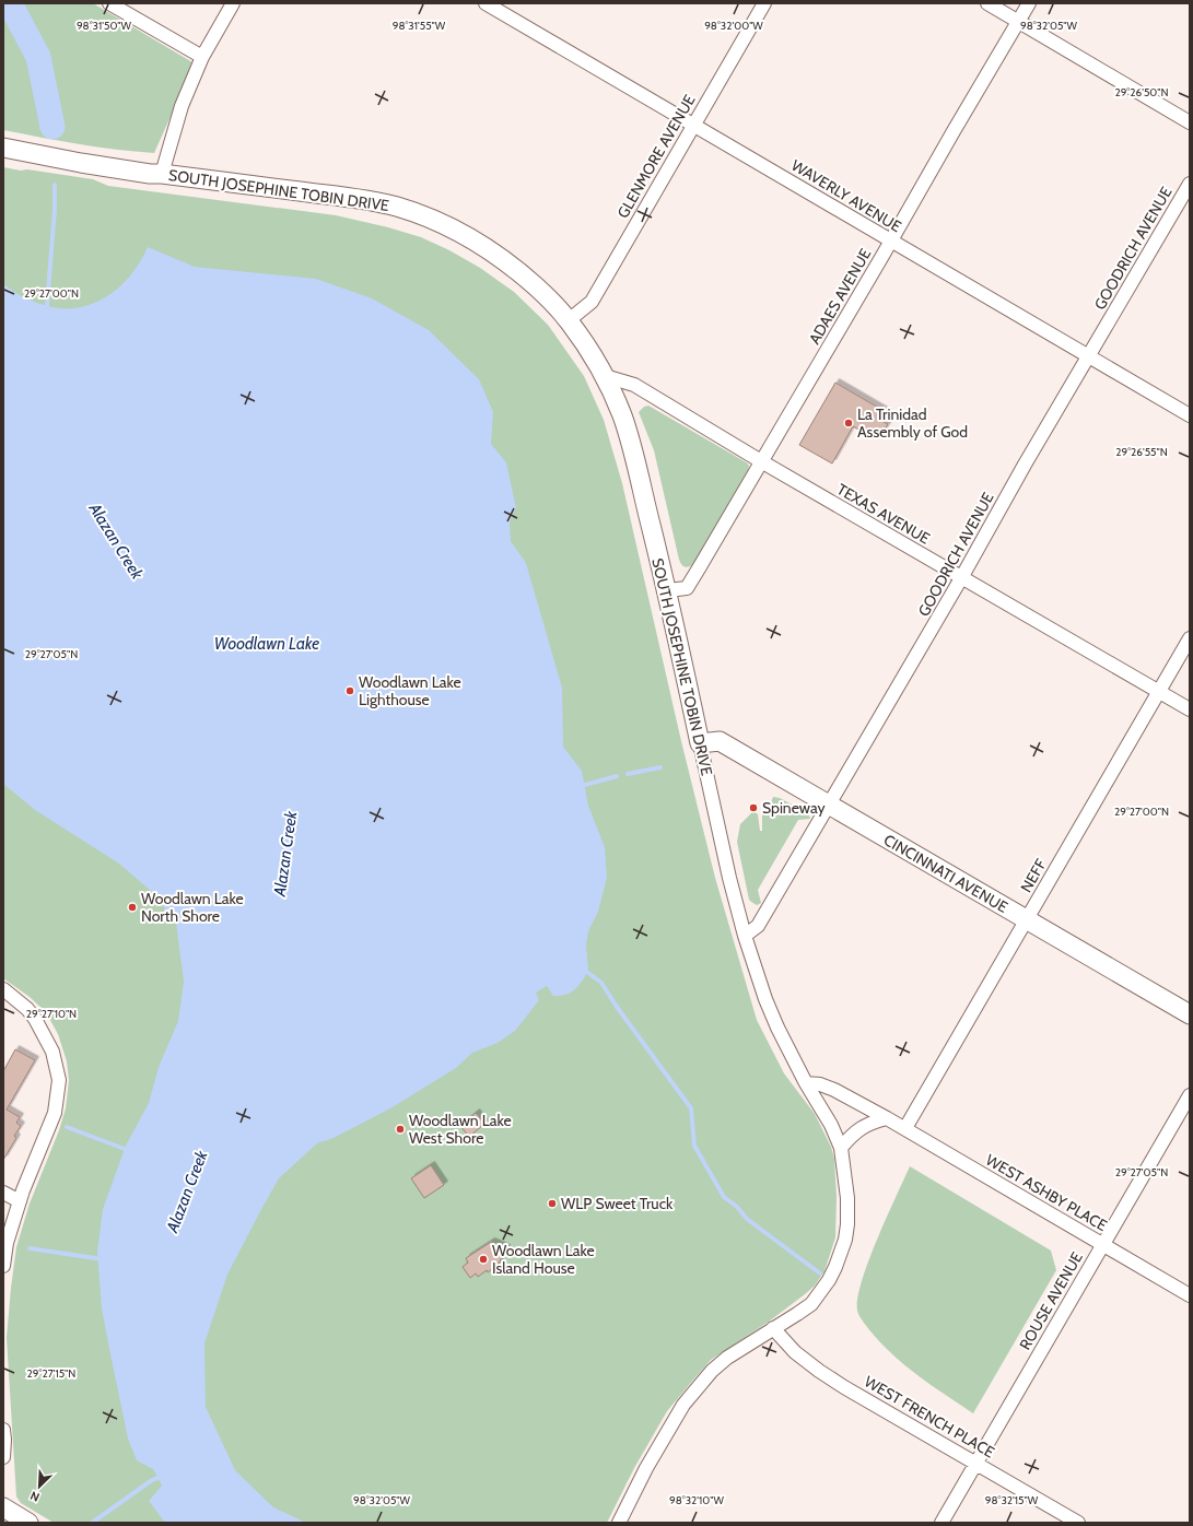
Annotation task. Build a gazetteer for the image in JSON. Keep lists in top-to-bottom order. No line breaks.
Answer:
{"streets":{"street":["GLENMORE AVENUE","SOUTH JOSEPHINE TOBIN DRIVE","WAVERLY AVENUE","GOODRICH AVENUE","ADAES AVENUE","TEXAS AVENUE","CINCINNATI AVENUE","NEFF","WEST ASHBY PLACE","ROUSE AVENUE","WEST FRENCH PLACE"]},"crossings":[["GLENMORE AVENUE","SOUTH JOSEPHINE TOBIN DRIVE"],["GLENMORE AVENUE","WAVERLY AVENUE"],["SOUTH JOSEPHINE TOBIN DRIVE","GOODRICH AVENUE"],["SOUTH JOSEPHINE TOBIN DRIVE","ADAES AVENUE"],["SOUTH JOSEPHINE TOBIN DRIVE","TEXAS AVENUE"],["SOUTH JOSEPHINE TOBIN DRIVE","CINCINNATI AVENUE"],["SOUTH JOSEPHINE TOBIN DRIVE","WEST ASHBY PLACE"],["SOUTH JOSEPHINE TOBIN DRIVE","WEST FRENCH PLACE"],["WAVERLY AVENUE","GOODRICH AVENUE"],["WAVERLY AVENUE","ADAES AVENUE"],["GOODRICH AVENUE","TEXAS AVENUE"],["GOODRICH AVENUE","CINCINNATI AVENUE"],["ADAES AVENUE","TEXAS AVENUE"],["TEXAS AVENUE","NEFF"],["CINCINNATI AVENUE","NEFF"],["NEFF","WEST ASHBY PLACE"],["WEST ASHBY PLACE","ROUSE AVENUE"],["ROUSE AVENUE","WEST FRENCH PLACE"]],"water":["Alazan Creek","Woodlawn Lake"],"places":["La Trinidad Assembly of God","Woodlawn Lake Lighthouse","Spineway","Woodlawn Lake North Shore","Woodlawn Lake West Shore","WLP Sweet Truck","Woodlawn Lake Island House"],"north":"bottom left","coordinates":["98°31'55\"W","98°32'00\"W","98°32'05\"W","98°31'50\"W","29°26'50\"N","29°27'00\"N","29°26'55\"N","29°27'05\"N","29°27'10\"N","29°27'15\"N","98°32'10\"W","98°32'15\"W"]}
